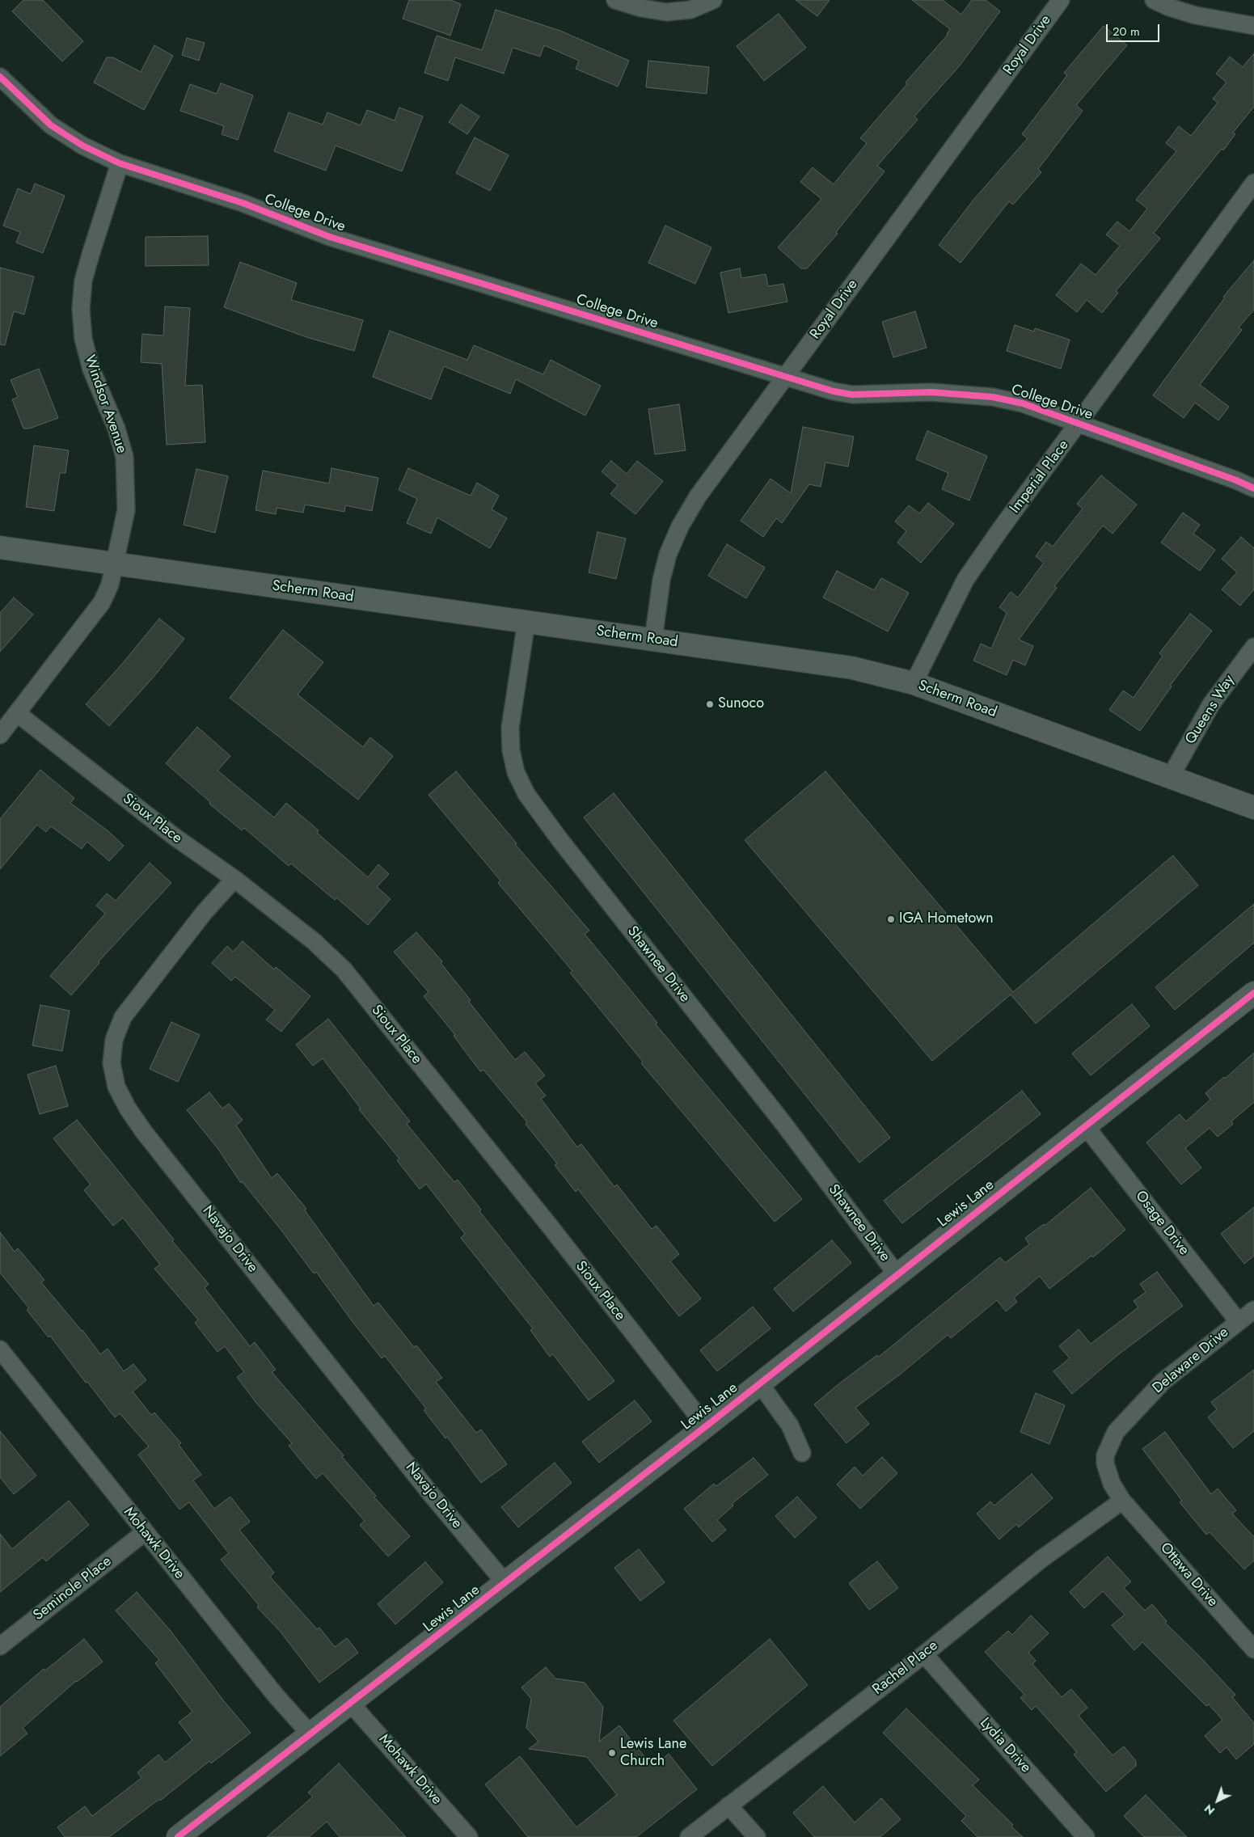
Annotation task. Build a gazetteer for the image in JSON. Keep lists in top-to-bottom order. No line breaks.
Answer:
{"streets":{"street":["Royal Drive","College Drive","Windsor Avenue","Imperial Place","Scherm Road","Queens Way","Sioux Place","Shawnee Drive","Lewis Lane","Osage Drive","Navajo Drive","Delaware Drive","Mohawk Drive","Ottawa Drive","Seminole Place","Rachel Place","Lydia Drive"]},"crossings":[["Royal Drive","College Drive"],["Royal Drive","Scherm Road"],["College Drive","Windsor Avenue"],["College Drive","Imperial Place"],["Windsor Avenue","Scherm Road"],["Windsor Avenue","Sioux Place"],["Imperial Place","Scherm Road"],["Scherm Road","Queens Way"],["Scherm Road","Shawnee Drive"],["Sioux Place","Lewis Lane"],["Sioux Place","Navajo Drive"],["Shawnee Drive","Lewis Lane"],["Lewis Lane","Osage Drive"],["Lewis Lane","Navajo Drive"],["Lewis Lane","Mohawk Drive"],["Osage Drive","Delaware Drive"],["Delaware Drive","Ottawa Drive"],["Delaware Drive","Rachel Place"],["Mohawk Drive","Seminole Place"],["Ottawa Drive","Rachel Place"],["Rachel Place","Lydia Drive"]],"places":["Sunoco","IGA Hometown","Lewis Lane Church"],"scale_bar":"20 m","north":"bottom left"}
